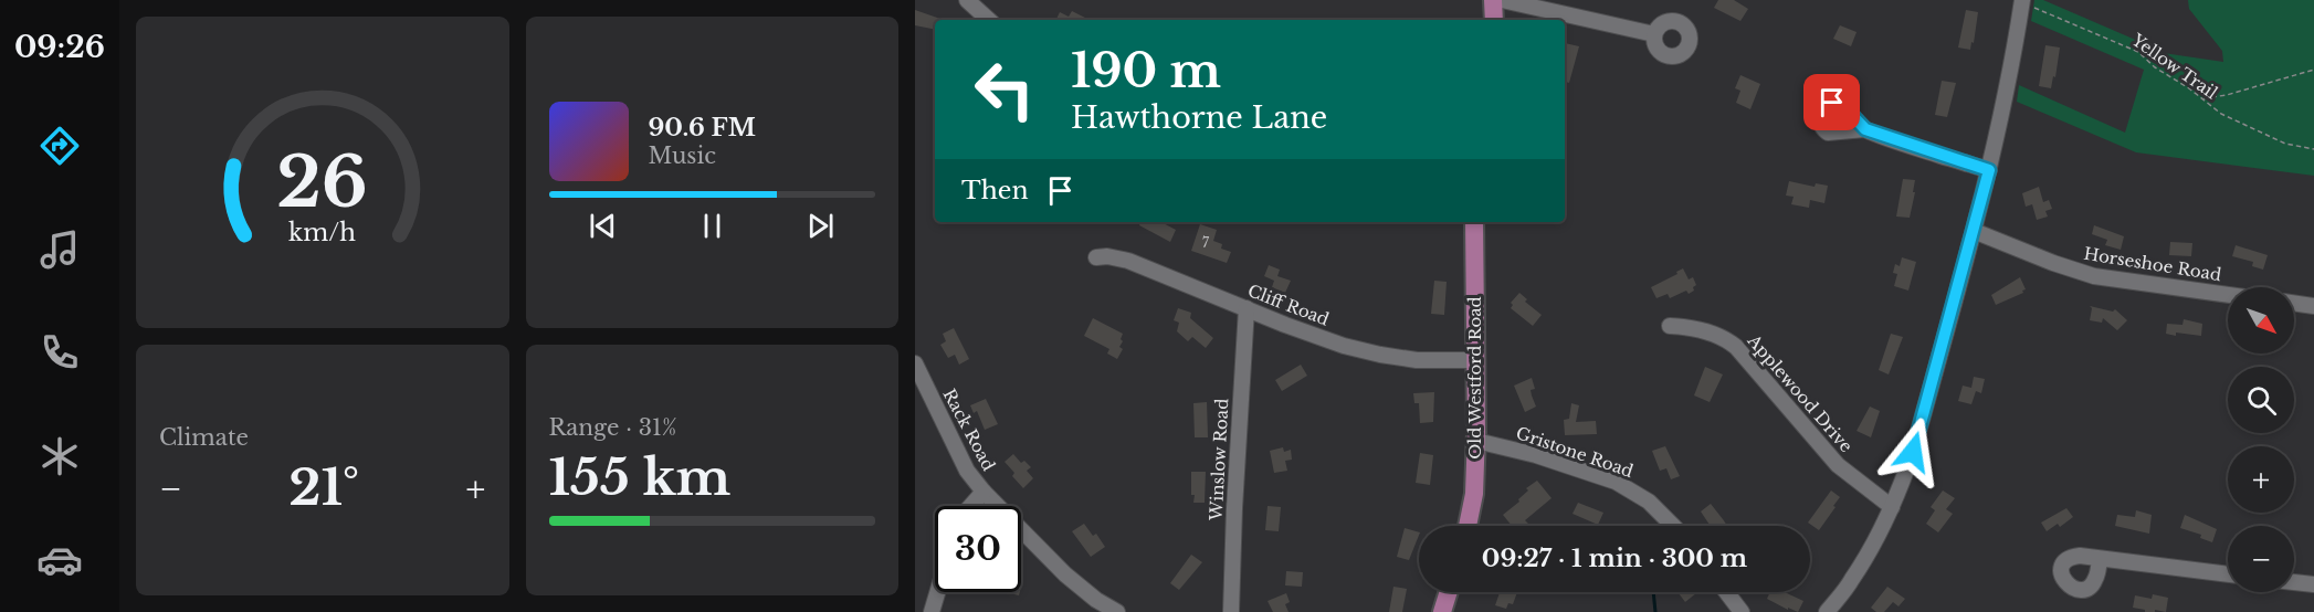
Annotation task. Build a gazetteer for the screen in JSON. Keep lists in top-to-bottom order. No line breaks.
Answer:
{"streets":{"main road":["Old Westford Road"],"street":["Horseshoe Road","Cliff Road","Applewood Drive","Rack Road","Gristone Road","Winslow Road"],"path":["Yellow Trail"]},"crossings":[["Cliff Road","Old Westford Road"],["Cliff Road","Winslow Road"],["Old Westford Road","Gristone Road"]],"house_numbers":["7"],"north":"bottom right","page":{"tabs":"09:26","turn":["190 m","Hawthorne Lane"],"song":["90.6 FM","Music"],"then":"Then","map_buttons":["+","−"],"tile":["Climate",["Range · 31%","155 km"]],"heat":["−","21°","+"],"limit":"30","trip":"09:27 · 1 min · 300 m","gauge":["26","km/h"]}}
